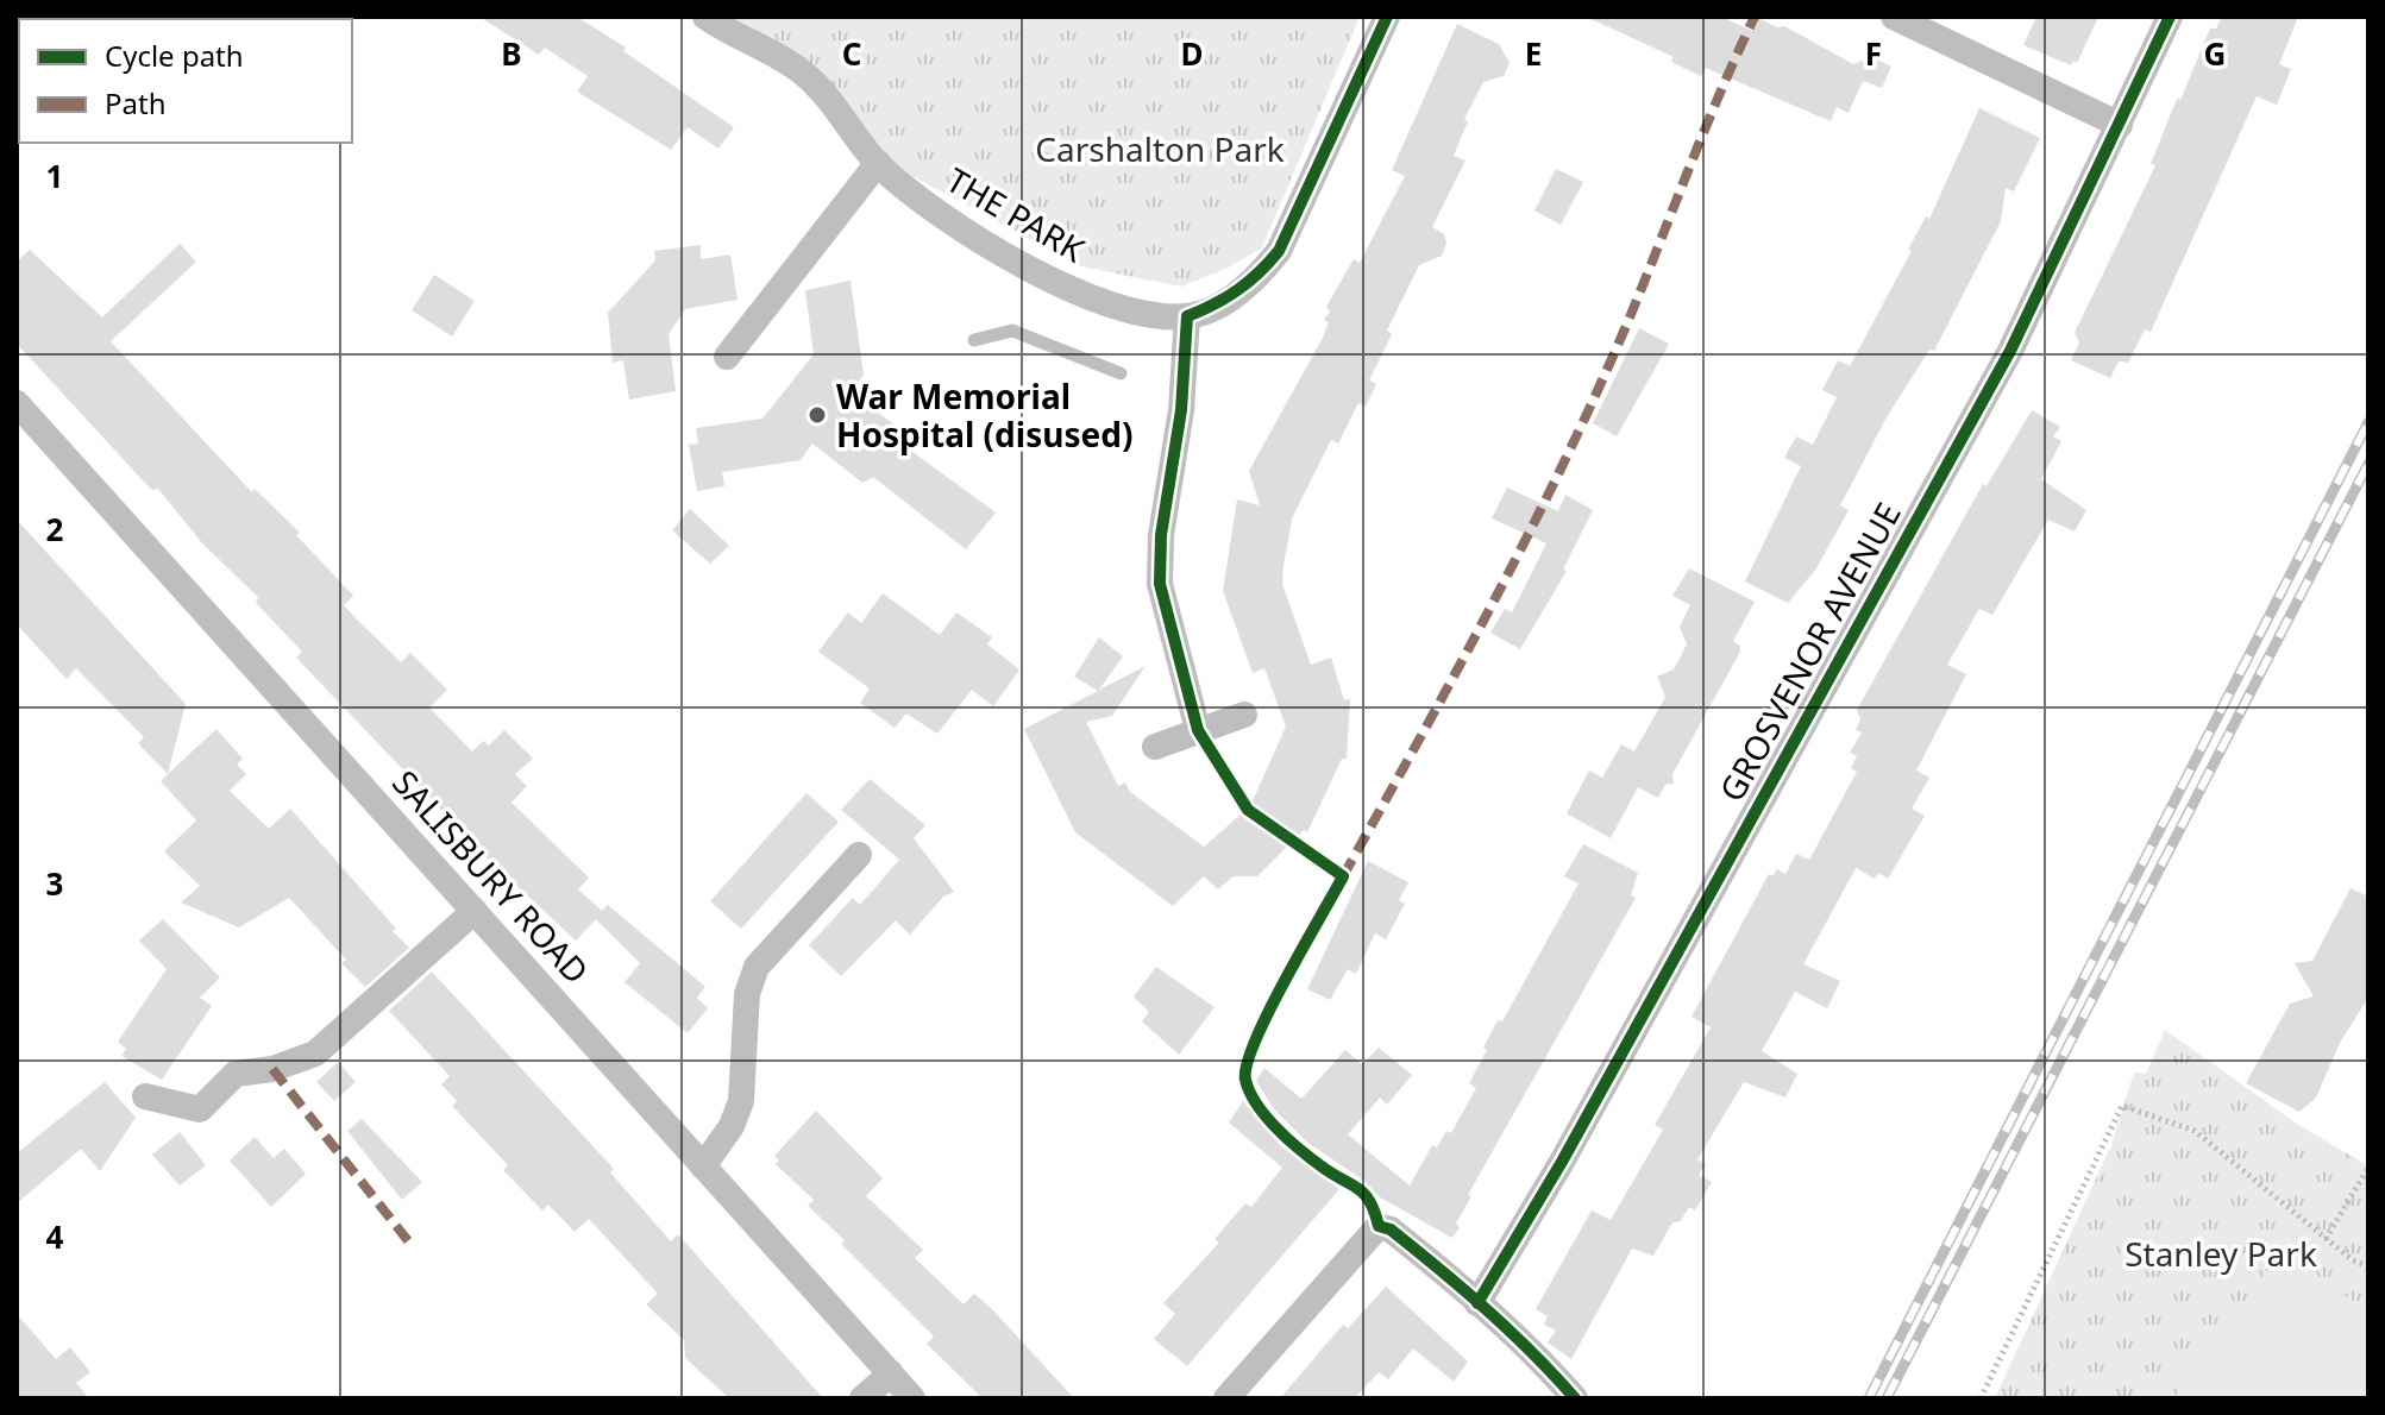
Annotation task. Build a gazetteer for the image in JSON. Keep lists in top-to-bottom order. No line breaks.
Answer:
{"streets":{"street":["THE PARK","GROSVENOR AVENUE","SALISBURY ROAD"]},"parks":["Carshalton Park","Stanley Park"],"places":["War Memorial Hospital (disused)"],"legend":["Cycle path","Path"],"grid":{"columns":["B","C","D","E","F","G"],"rows":["1","2","3","4"]}}
